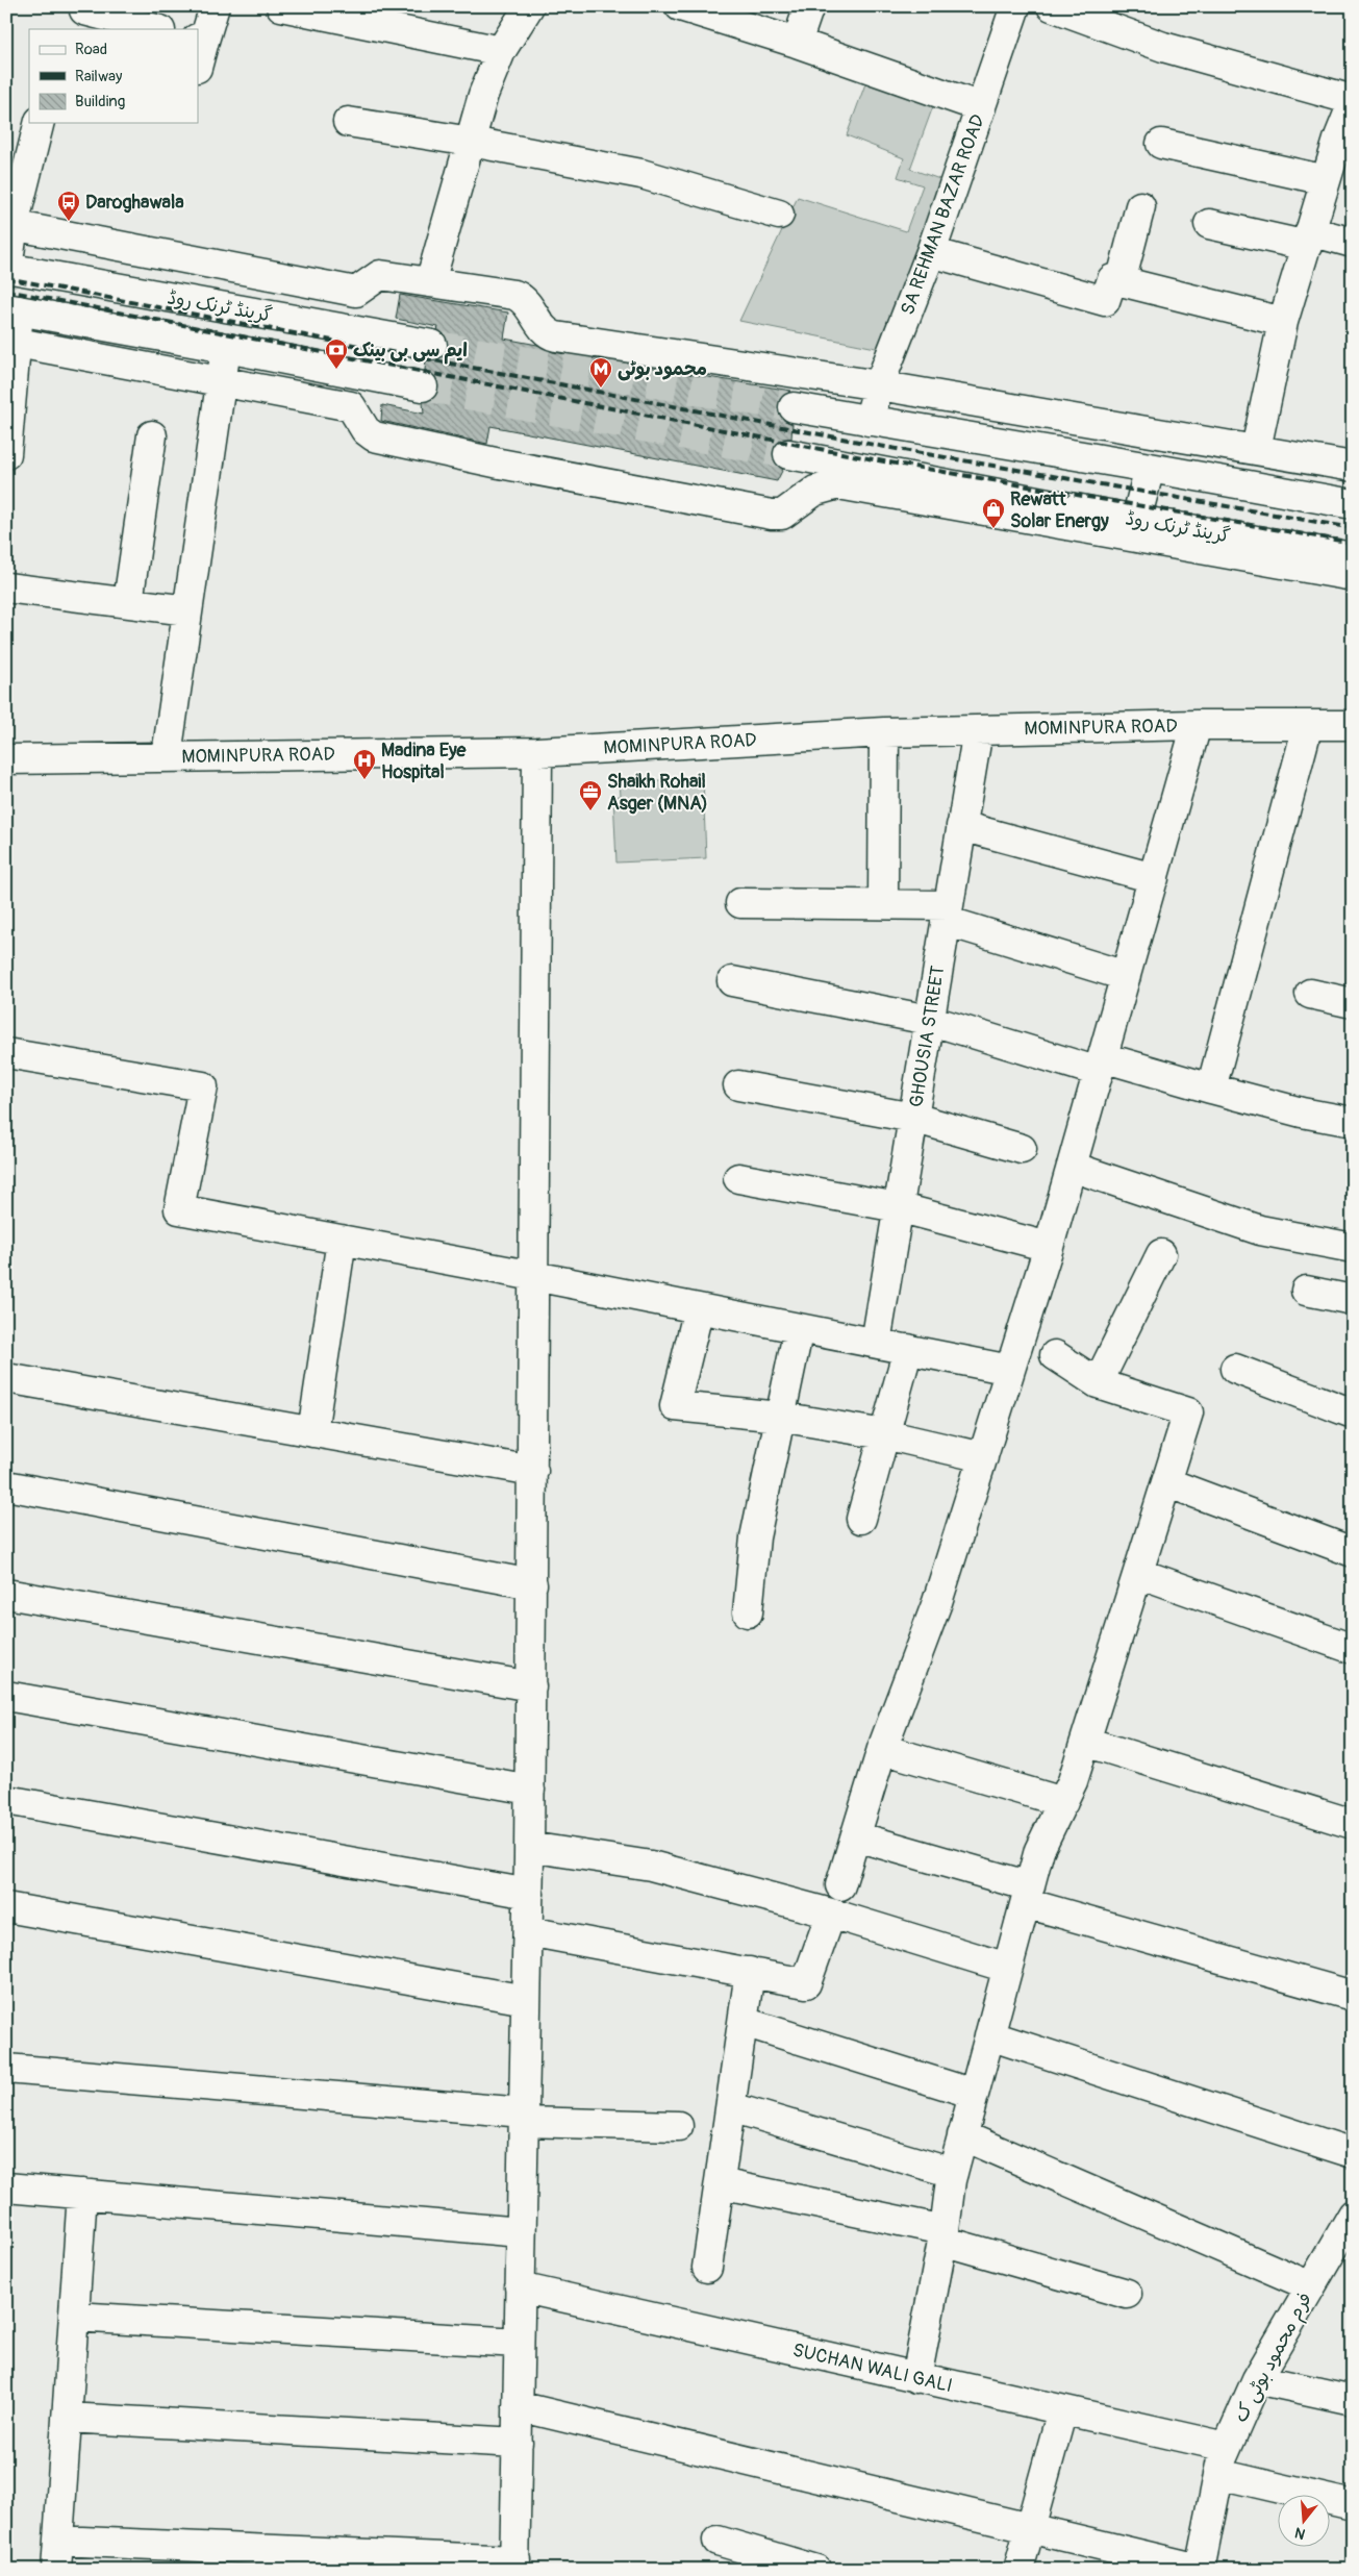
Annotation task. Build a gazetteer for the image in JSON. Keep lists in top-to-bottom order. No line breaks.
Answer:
{"streets":{"street":["SA REHMAN BAZAR ROAD","گرینڈ ٹرنک روڈ","MOMINPURA ROAD","GHOUSIA STREET","فرم محمود بوٹی ک","SUCHAN WALI GALI"]},"crossings":[["MOMINPURA ROAD","GHOUSIA STREET"],["فرم محمود بوٹی ک","SUCHAN WALI GALI"]],"places":{"bus stop":["Daroghawala"],"bank":["ایم سی بی بینک"],"metro station":["محمود بوٹی"],"shop":["Rewatt Solar Energy"],"hospital":["Madina Eye Hospital"],"office":["Shaikh Rohail Asger (MNA)"]},"legend":["Road","Railway","Building"],"north":"bottom"}
